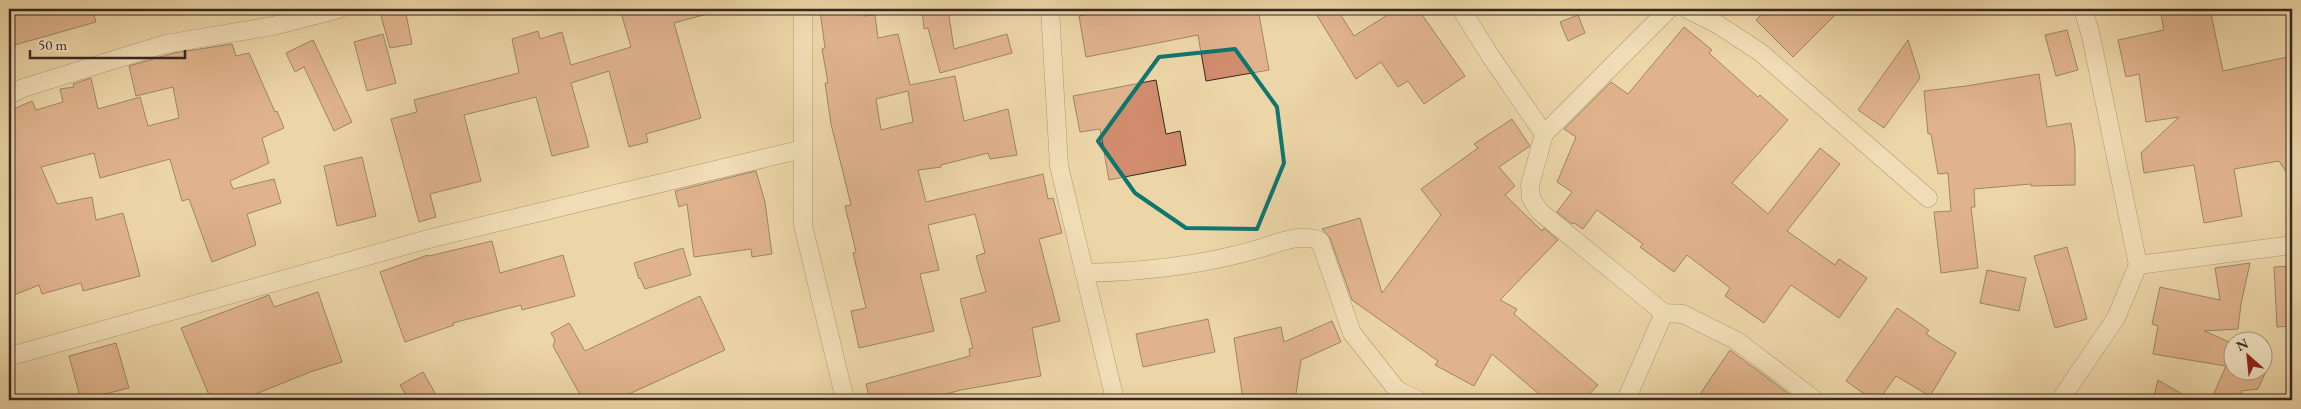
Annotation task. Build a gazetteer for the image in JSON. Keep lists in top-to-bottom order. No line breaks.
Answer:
{"scale_bar":"50 m","north":"top left"}
